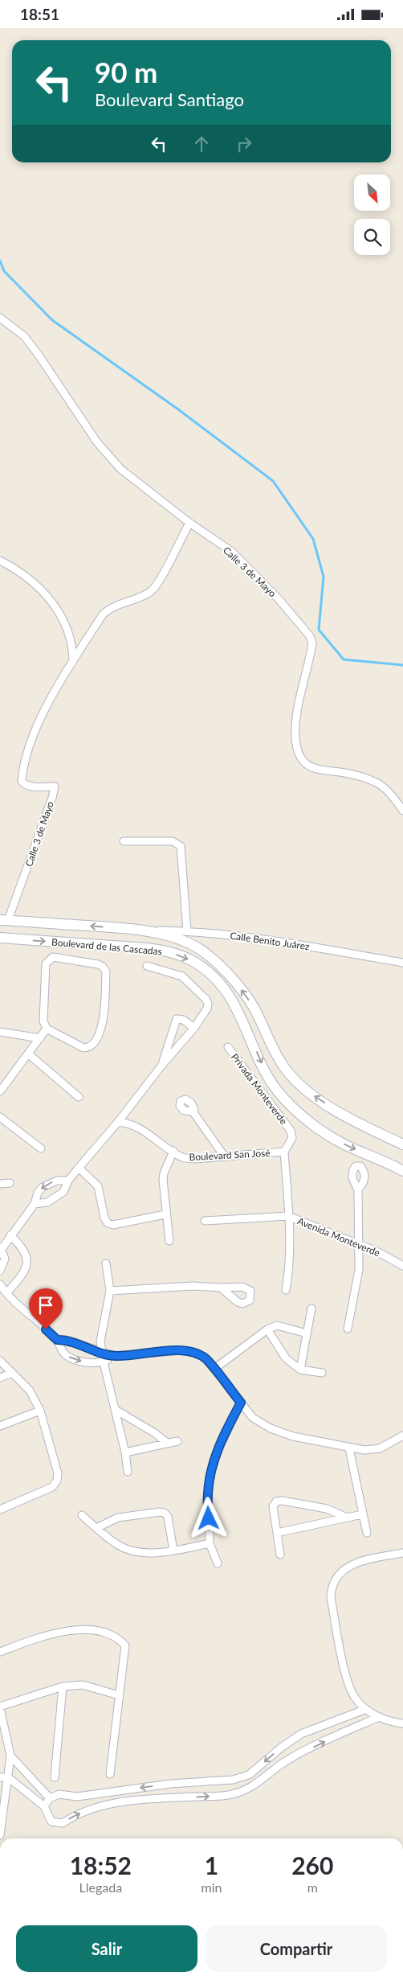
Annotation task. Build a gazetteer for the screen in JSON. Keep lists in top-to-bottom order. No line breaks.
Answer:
{"streets":{"main road":["Boulevard de las Cascadas"],"street":["Calle 3 de Mayo","Calle Benito Juárez","Privada Monteverde","Boulevard San José","Avenida Monteverde"]},"crossings":[["Calle 3 de Mayo","Boulevard de las Cascadas"],["Calle Benito Juárez","Boulevard de las Cascadas"],["Privada Monteverde","Boulevard San José"],["Privada Monteverde","Avenida Monteverde"],["Boulevard San José","Avenida Monteverde"]],"north":"bottom right","page":{"status":"18:51","turn":["90 m","Boulevard Santiago"],"eta":["18:52","Llegada","1","min","260","m"],"buttons":["Salir","Compartir"]}}
